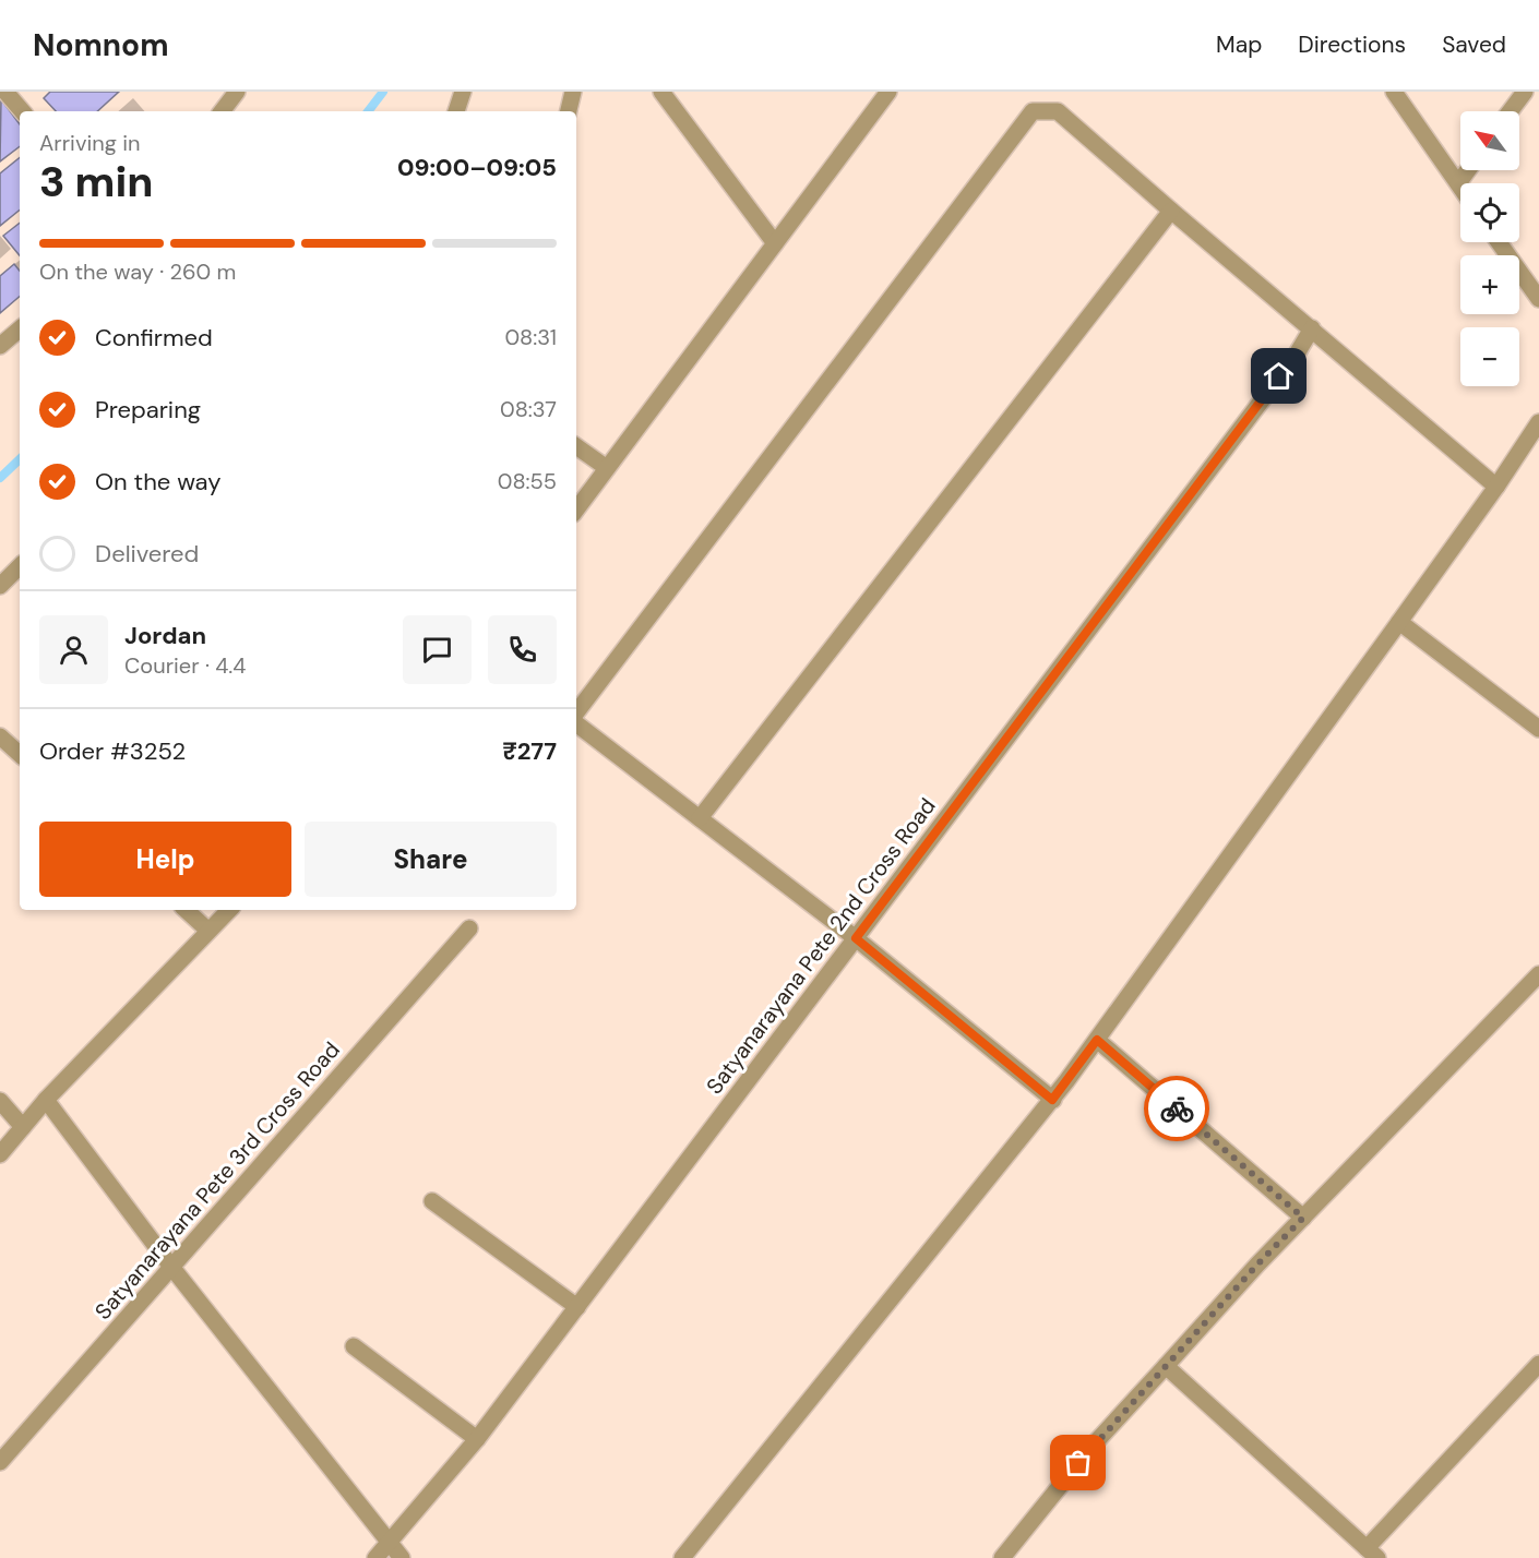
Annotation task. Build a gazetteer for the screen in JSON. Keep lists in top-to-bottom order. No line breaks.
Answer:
{"streets":{"street":["Satyanarayana Pete 2nd Cross Road","Satyanarayana Pete 3rd Cross Road"]},"north":"top left","page":{"header":"Nomnom","nav":["Map","Directions","Saved"],"map_buttons":["+","−"],"heading":["3 min","Arriving in","09:00–09:05"],"panel":["Jordan","Courier · 4.4","Order #3252","₹277"],"bar":"On the way · 260 m","list":[["Confirmed","08:31"],["Preparing","08:37"],["On the way","08:55"],"Delivered"],"buttons":["Help","Share"]}}
